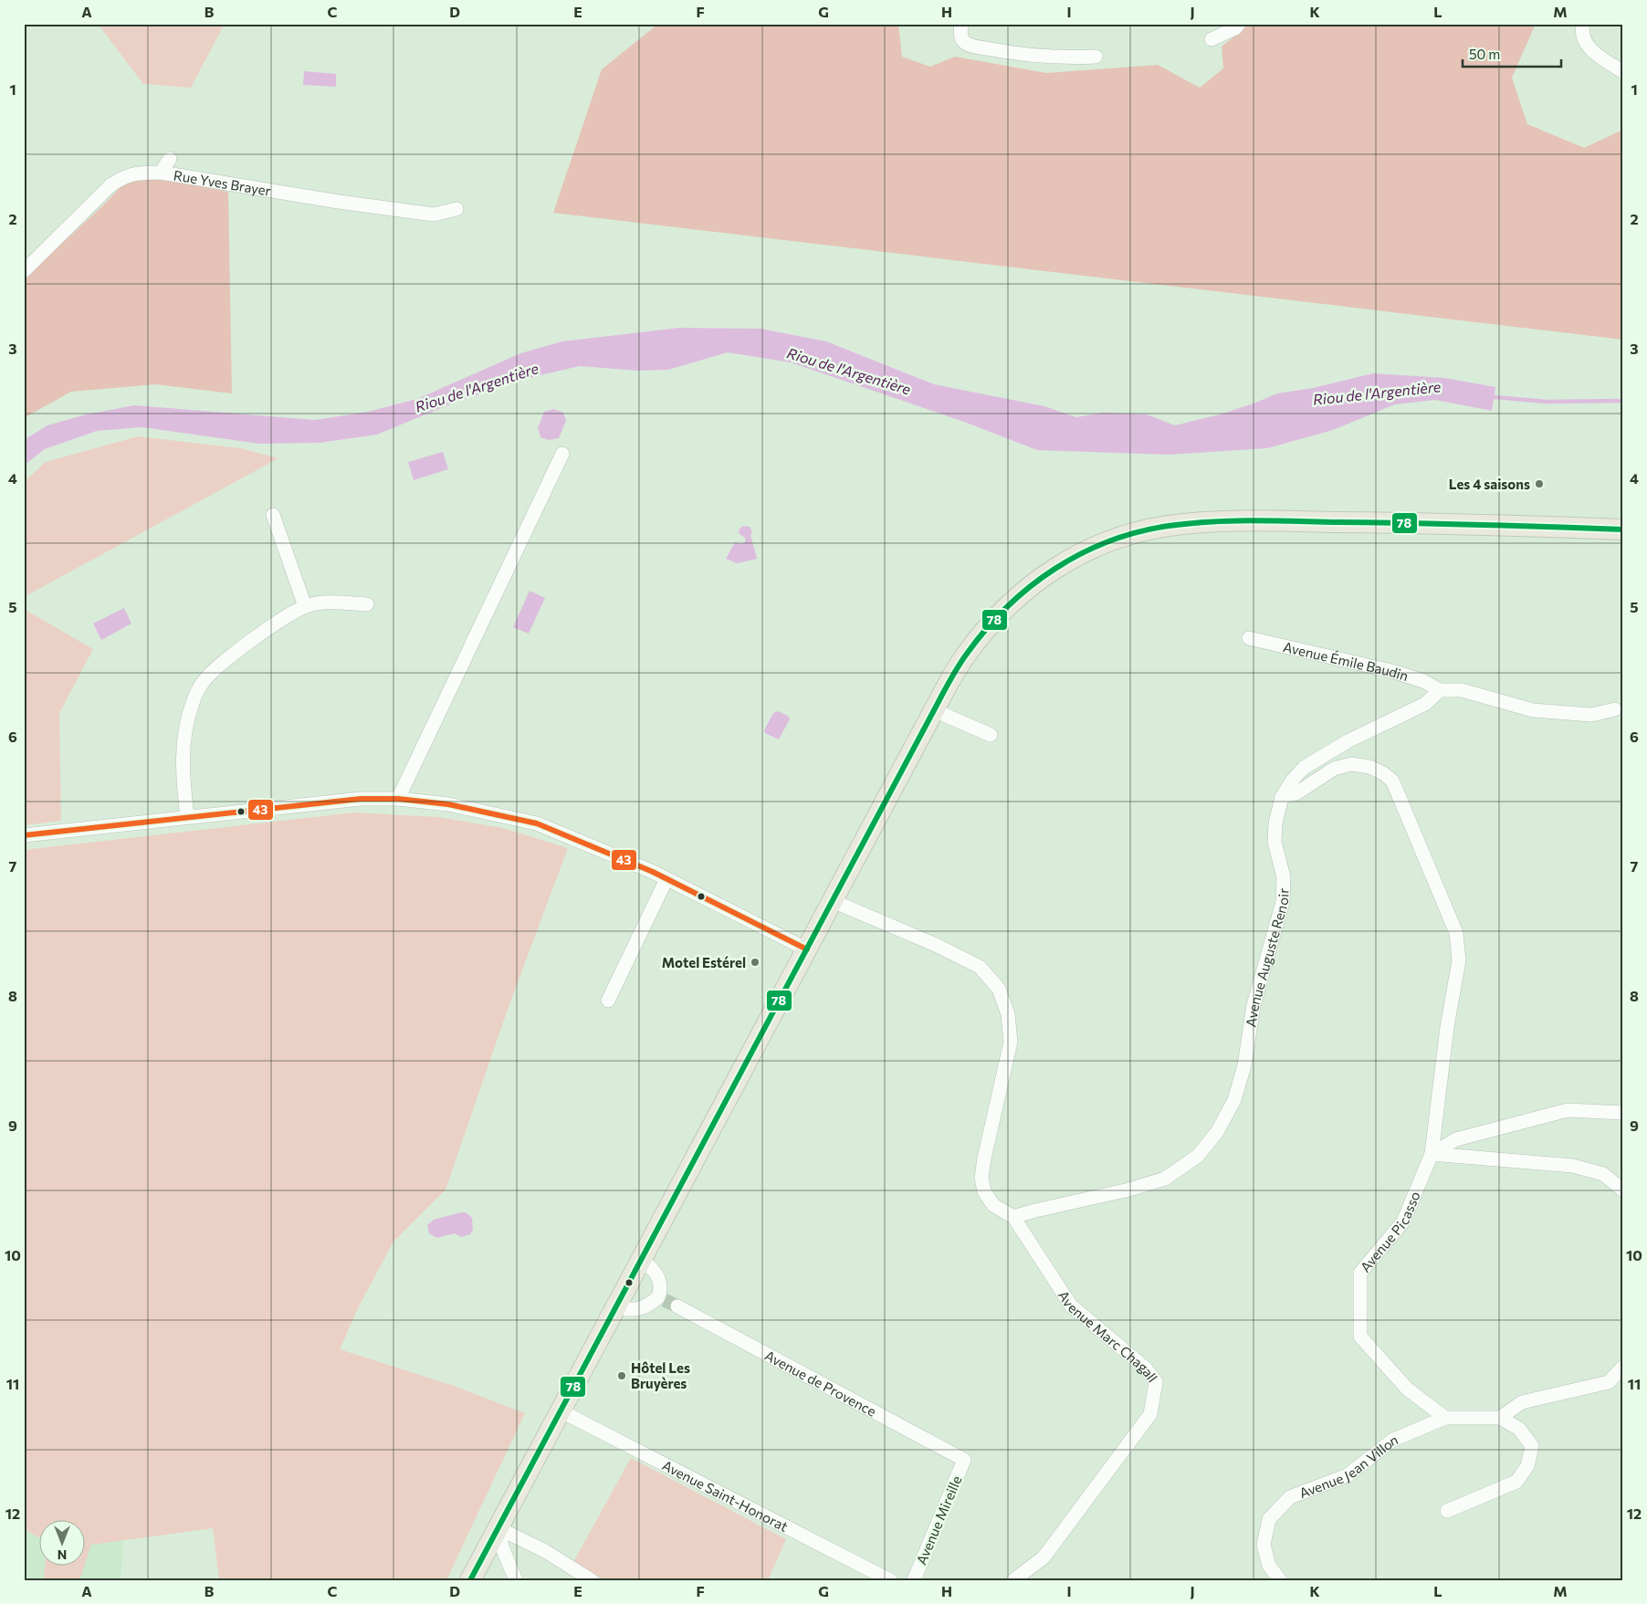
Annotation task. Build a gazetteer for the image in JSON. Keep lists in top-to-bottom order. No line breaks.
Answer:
{"streets":{"street":["Rue Yves Brayer","Avenue Émile Baudin","Avenue Auguste Renoir","Avenue Picasso","Avenue Marc Chagall","Avenue de Provence","Avenue Jean Villon","Avenue Saint-Honorat","Avenue Mireille"]},"crossings":[["Avenue Auguste Renoir","Avenue Marc Chagall"],["Avenue Picasso","Avenue Jean Villon"],["Avenue de Provence","Avenue Mireille"]],"water":["Riou de l'Argentière"],"places":["Les 4 saisons","Motel Estérel","Hôtel Les Bruyères"],"lines":["transit line 78","transit line 43"],"scale_bar":"50 m","north":"bottom","grid":{"columns":["A","B","C","D","E","F","G","H","I","J","K","L","M"],"rows":["1","2","3","4","5","6","7","8","9","10","11","12"]}}
